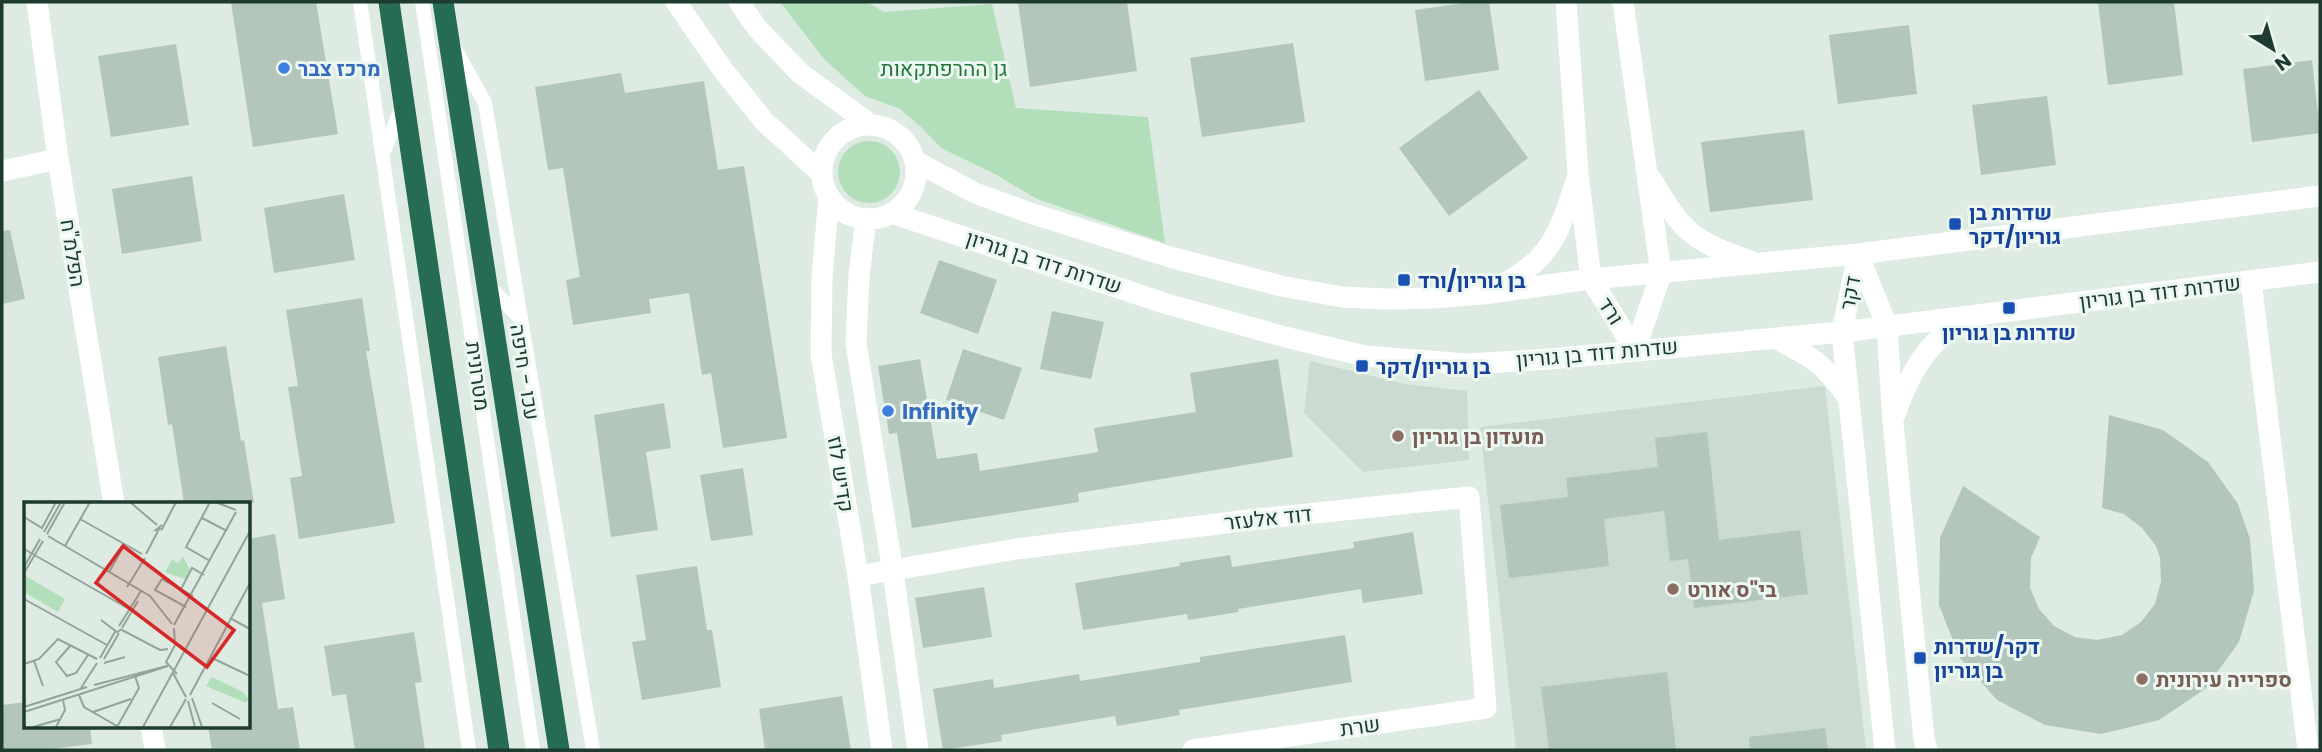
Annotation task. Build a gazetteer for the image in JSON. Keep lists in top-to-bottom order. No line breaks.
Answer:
{"streets":{"highway":["עכו - חיפה"],"street":["הפלמ\"ח","שדרות דוד בן גוריון","דקר","ורד","קדיש לוז","דוד אלעזר","שרת"],"lane":["מטרונית"]},"crossings":[["שדרות דוד בן גוריון","דקר"],["שדרות דוד בן גוריון","ורד"],["שדרות דוד בן גוריון","קדיש לוז"],["עכו - חיפה","מטרונית"],["קדיש לוז","דוד אלעזר"],["דוד אלעזר","שרת"]],"parks":["גן ההרפתקאות"],"places":{"other":["מרכז צבר","Infinity","מועדון בן גוריון","בי\"ס אורט","ספרייה עירונית"],"transit":["שדרות בן גוריון/דקר","בן גוריון/ורד","שדרות בן גוריון","בן גוריון/דקר","דקר/שדרות בן גוריון"]},"north":"bottom right"}
